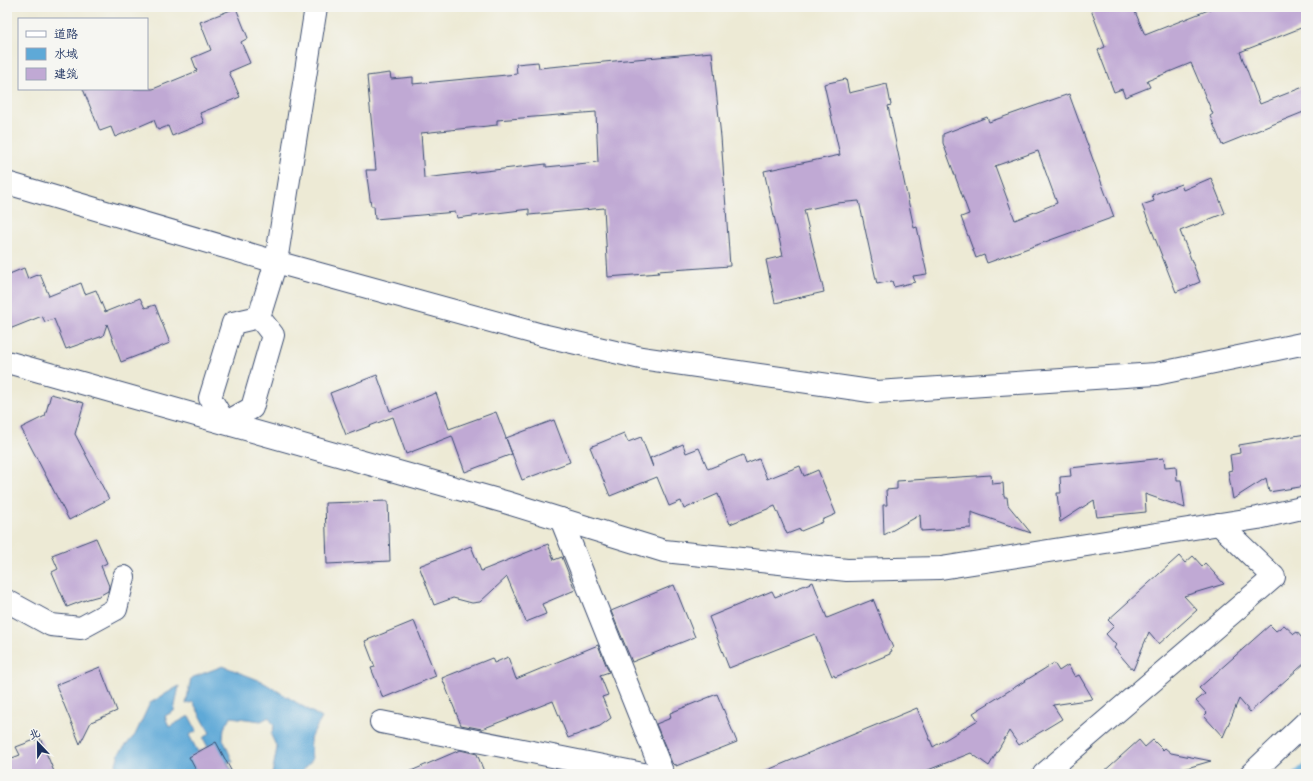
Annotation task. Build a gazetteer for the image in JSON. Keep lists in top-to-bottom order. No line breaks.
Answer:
{"legend":["道路","水域","建筑"],"north":"top"}
